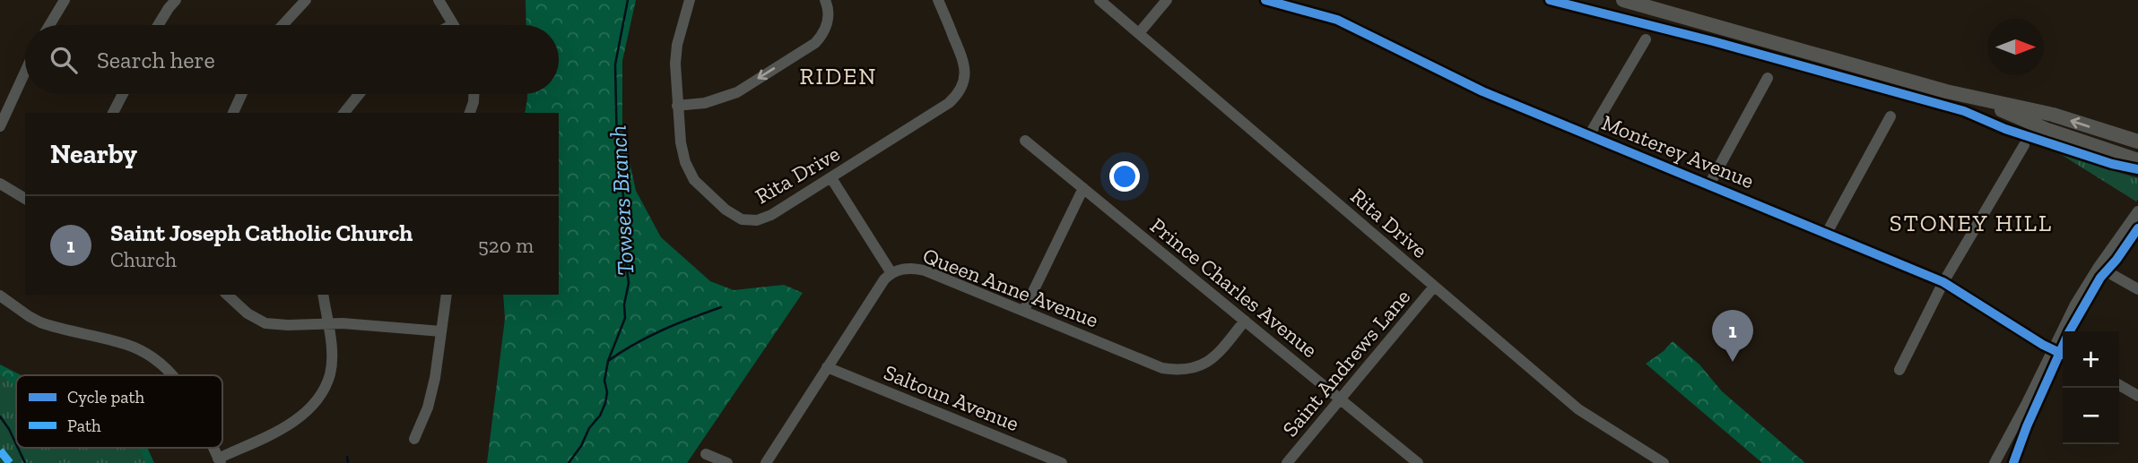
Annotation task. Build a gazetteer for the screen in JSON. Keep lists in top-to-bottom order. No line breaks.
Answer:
{"streets":{"street":["Monterey Avenue","Rita Drive","Queen Anne Avenue","Prince Charles Avenue","Saint Andrews Lane","Saltoun Avenue"]},"crossings":[["Rita Drive","Saint Andrews Lane"],["Queen Anne Avenue","Prince Charles Avenue"],["Queen Anne Avenue","Saltoun Avenue"],["Prince Charles Avenue","Saint Andrews Lane"]],"districts":["RIDEN","STONEY HILL"],"water":["Towsers Branch"],"legend":["Cycle path","Path"],"north":"right","page":{"search":"Search here","heading":"Nearby","list":[{"mark":"1","name":"Saint Joseph Catholic Church","note":"Church","value":"520 m"}],"pins":"1","map_buttons":["+","−"]}}
